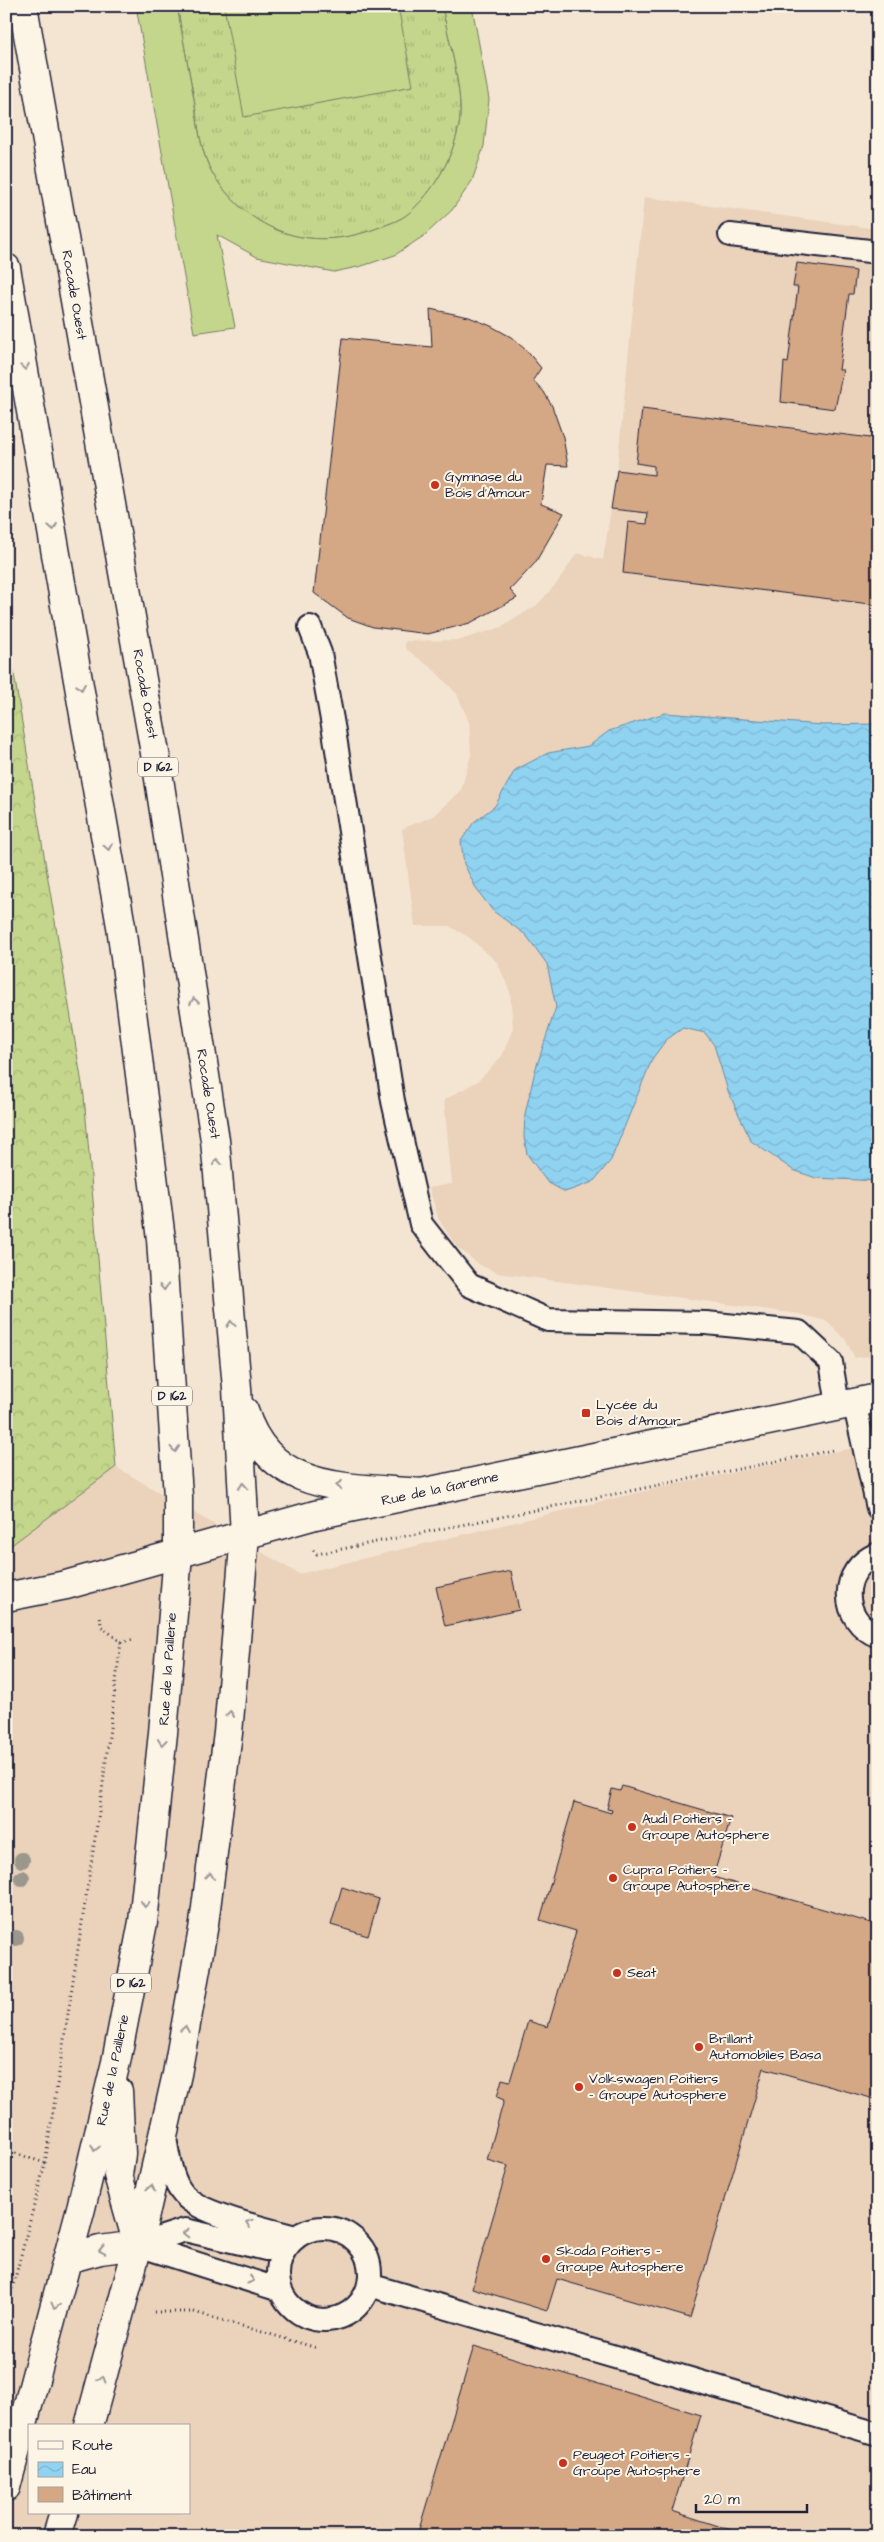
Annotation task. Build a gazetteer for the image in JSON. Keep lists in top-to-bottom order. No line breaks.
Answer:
{"streets":{"main road":["Rocade Ouest","D 162","Rue de la Garenne","Rue de la Paillerie"]},"crossings":[["Rocade Ouest","D 162"],["Rocade Ouest","Rue de la Garenne"],["D 162","Rue de la Garenne"],["D 162","Rue de la Paillerie"],["Rue de la Garenne","Rue de la Paillerie"]],"places":{"other":["Gymnase du Bois d'Amour","Audi Poitiers - Groupe Autosphere","Cupra Poitiers - Groupe Autosphere","Seat","Brillant Automobiles Basa","Volkswagen Poitiers - Groupe Autosphere","Skoda Poitiers - Groupe Autosphere","Peugeot Poitiers - Groupe Autosphere"],"transit":["Lycée du Bois d’Amour"]},"legend":["Route","Eau","Bâtiment"],"scale_bar":"20 m"}
